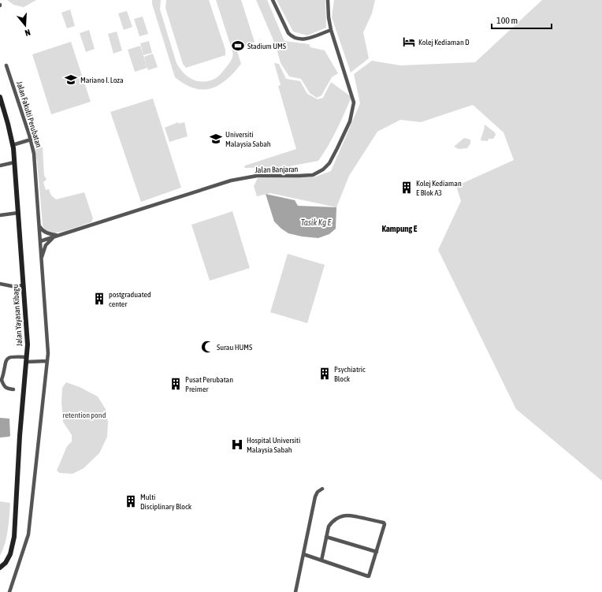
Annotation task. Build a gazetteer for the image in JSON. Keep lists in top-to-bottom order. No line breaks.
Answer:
{"streets":{"street":["Jalan Fakulti Perubatan","Jalan Banjaran","Jalan Yayasan Kibagu"]},"crossings":[["Jalan Fakulti Perubatan","Jalan Banjaran"]],"districts":["Kampung E"],"water":["Tasik Kg E"],"parks":["retention pond"],"places":{"hotel":["Kolej Kediaman D"],"sports":["Stadium UMS"],"school or university":["Mariano I. Loza","Universiti Malaysia Sabah"],"building":["Kolej Kediaman E Blok A3","postgraduated center","Psychiatric Block","Pusat Perubatan Preimer","Multi Disciplinary Block"],"mosque":["Surau HUMS"],"hospital":["Hospital Universiti Malaysia Sabah"]},"scale_bar":"100 m","north":"bottom"}
